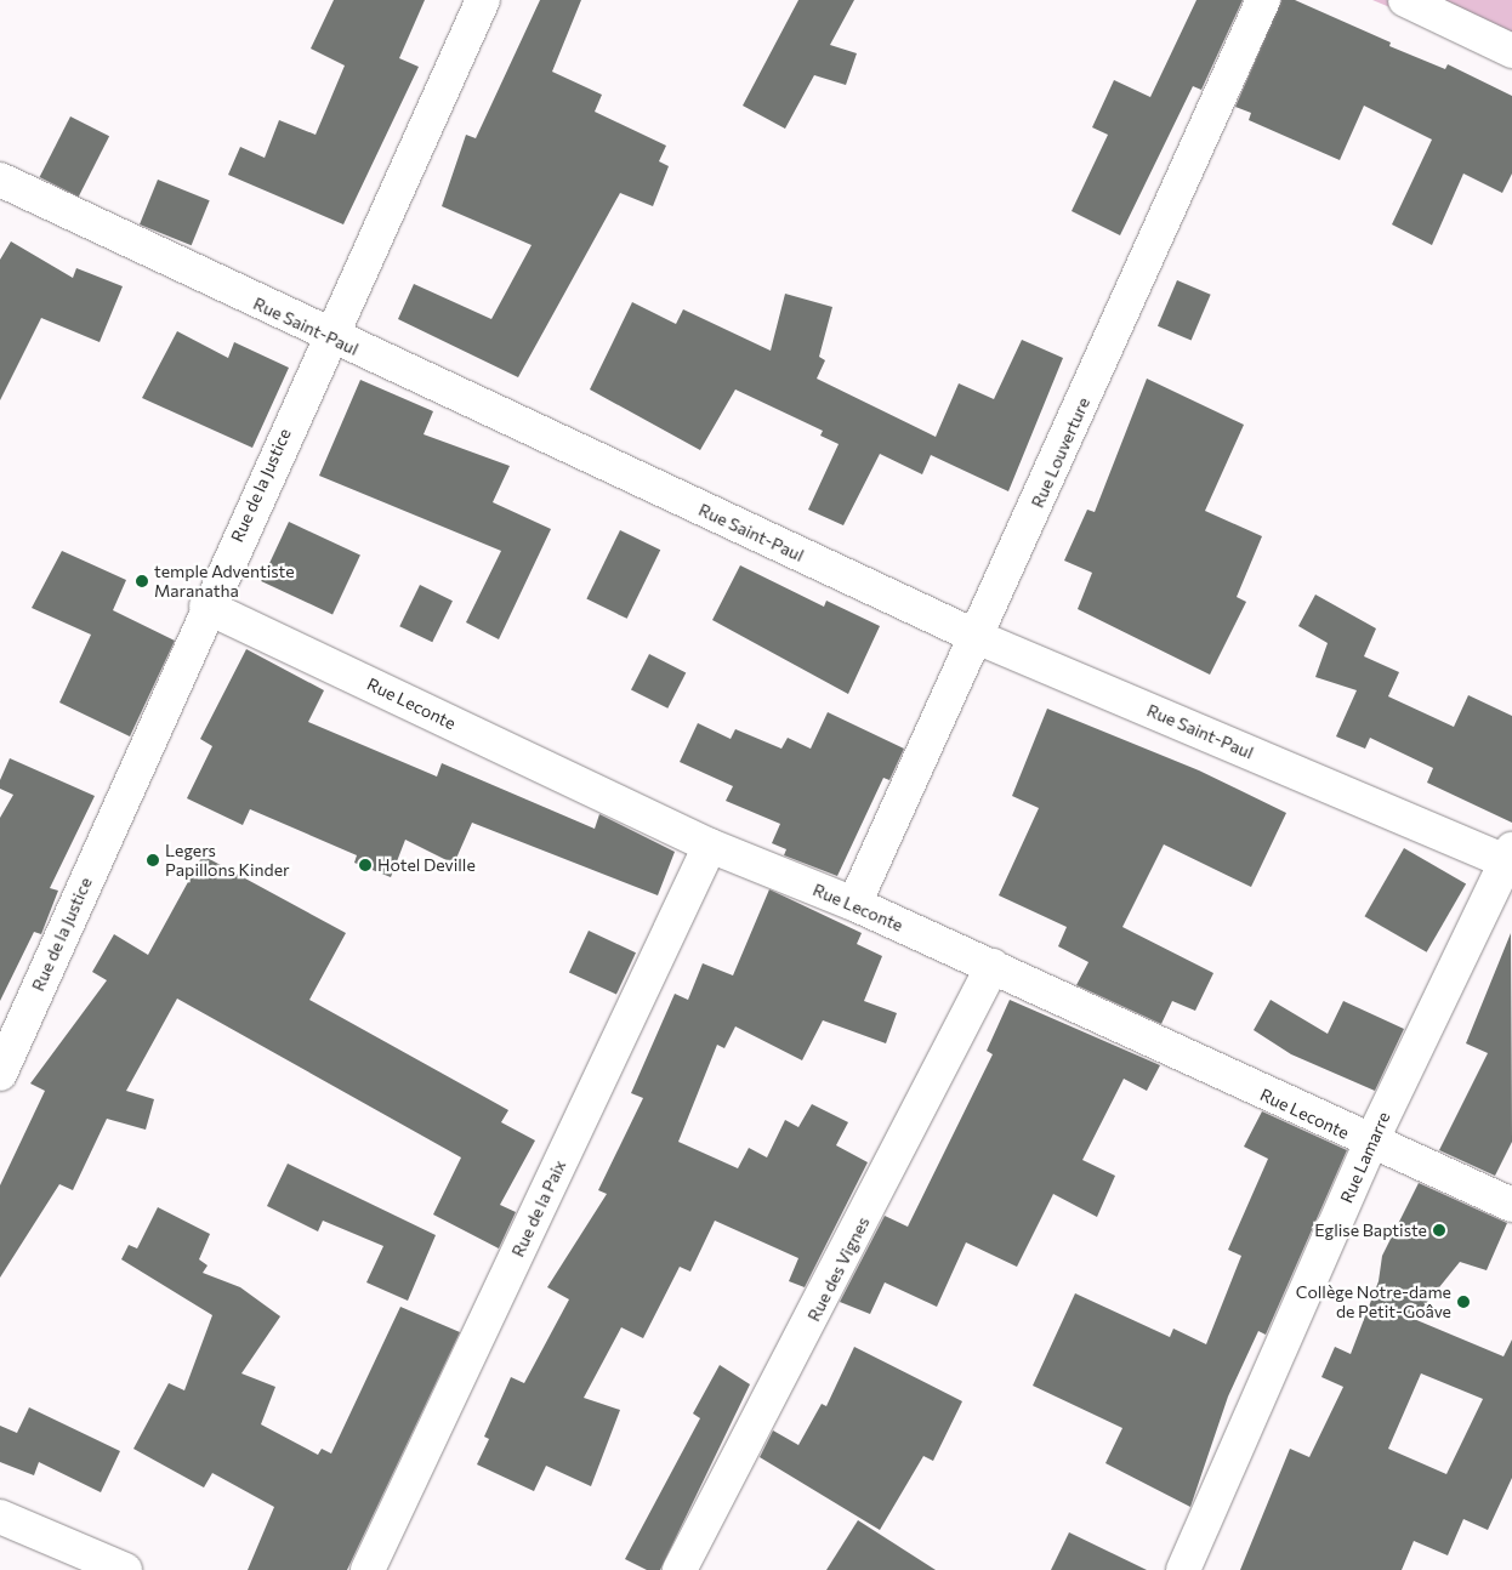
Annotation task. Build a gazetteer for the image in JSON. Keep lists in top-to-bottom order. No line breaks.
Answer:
{"streets":{"street":["Rue Saint-Paul","Rue Louverture","Rue de la Justice","Rue Leconte","Rue Lamarre","Rue de la Paix","Rue des Vignes"]},"crossings":[["Rue Saint-Paul","Rue Louverture"],["Rue Saint-Paul","Rue de la Justice"],["Rue Saint-Paul","Rue Lamarre"],["Rue Louverture","Rue Leconte"],["Rue de la Justice","Rue Leconte"],["Rue Leconte","Rue Lamarre"],["Rue Leconte","Rue de la Paix"],["Rue Leconte","Rue des Vignes"]],"places":["temple Adventiste Maranatha","Legers Papillons Kinder","Hotel Deville","Eglise Baptiste","Collège Notre-dame de Petit-Goâve"]}
